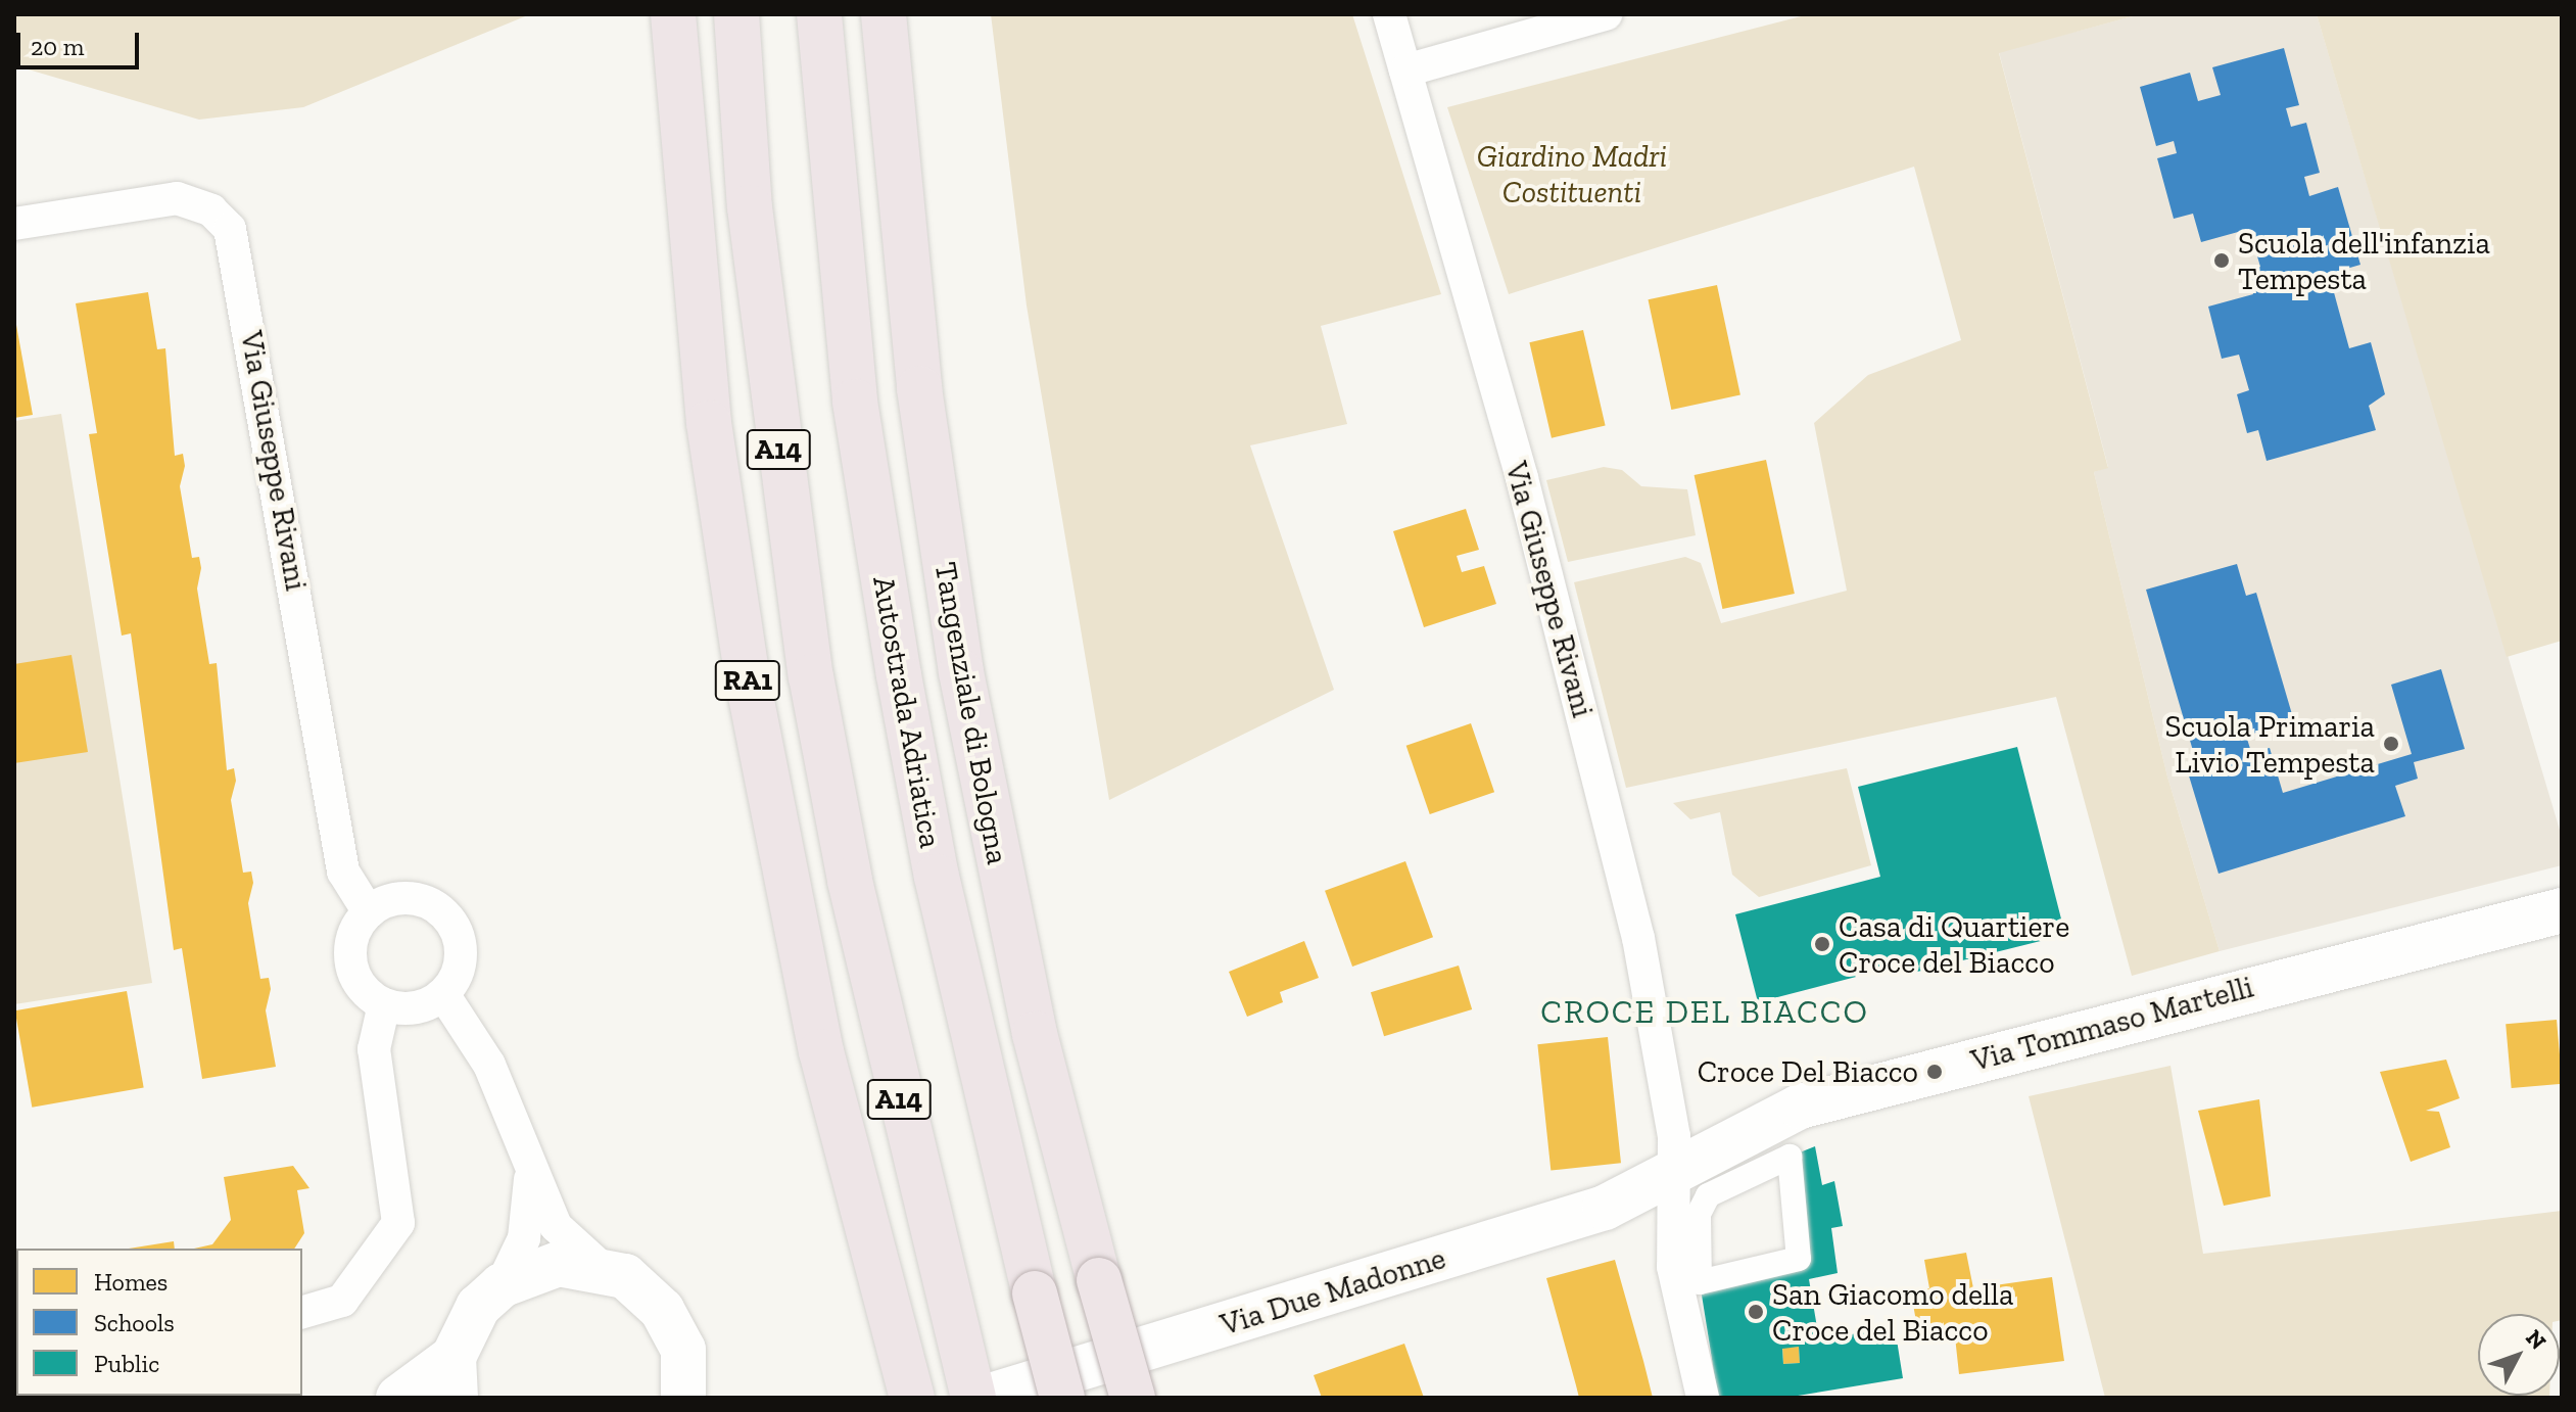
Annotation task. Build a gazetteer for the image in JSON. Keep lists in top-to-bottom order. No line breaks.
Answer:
{"streets":{"highway":["A14","RA1","Autostrada Adriatica","Tangenziale di Bologna"],"main road":["Via Tommaso Martelli","Via Due Madonne"],"street":["Via Giuseppe Rivani"]},"crossings":[["Via Giuseppe Rivani","Via Tommaso Martelli"],["Via Giuseppe Rivani","Via Due Madonne"],["Via Tommaso Martelli","Via Due Madonne"]],"districts":["CROCE DEL BIACCO"],"parks":["Giardino Madri Costituenti"],"places":["Scuola dell'infanzia Tempesta","Scuola Primaria Livio Tempesta","Casa di Quartiere Croce del Biacco","Croce Del Biacco","San Giacomo della Croce del Biacco"],"legend":["Homes","Schools","Public"],"scale_bar":"20 m","north":"top right"}
